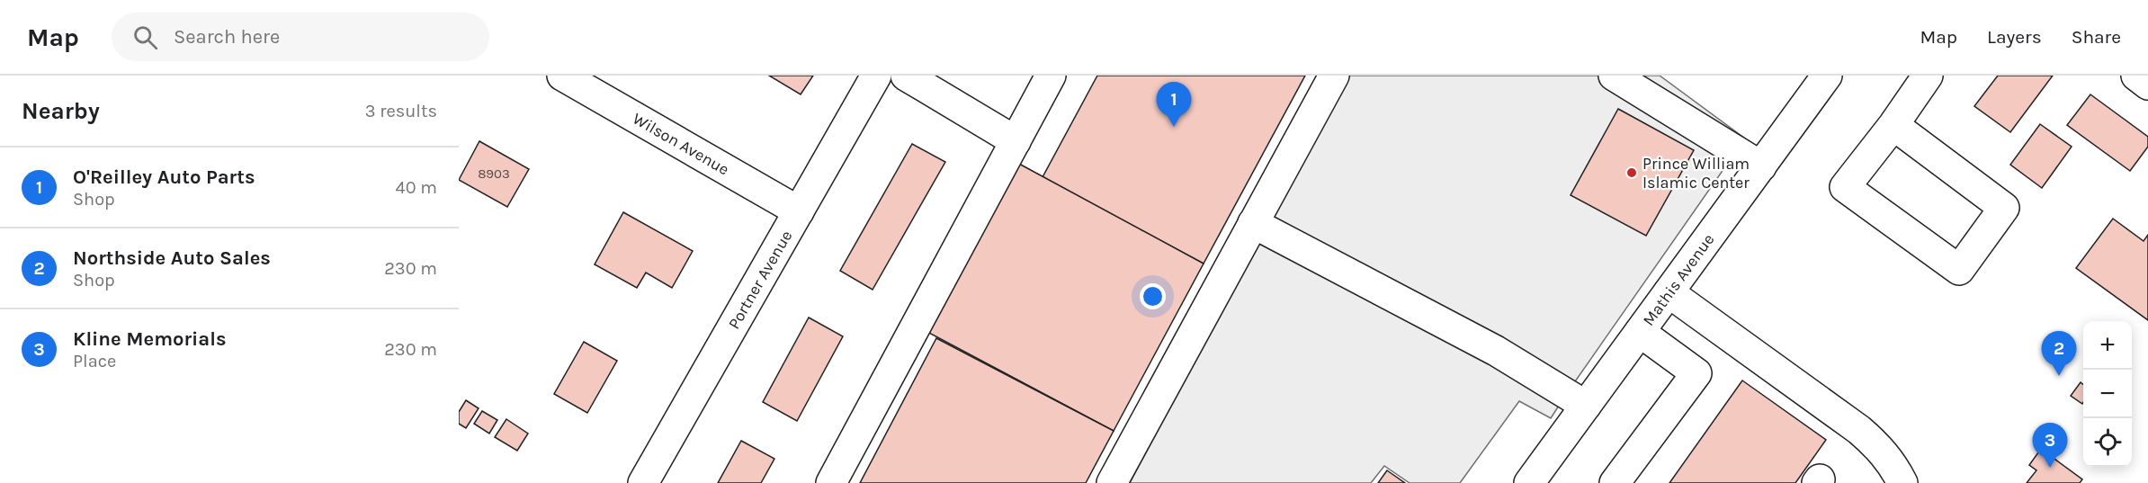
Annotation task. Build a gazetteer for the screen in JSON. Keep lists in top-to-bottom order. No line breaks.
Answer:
{"streets":{"street":["Wilson Avenue","Portner Avenue","Mathis Avenue"]},"crossings":[["Wilson Avenue","Portner Avenue"]],"places":["Prince William Islamic Center"],"house_numbers":["8903"],"page":{"header":"Map","search":"Search here","nav":["Map","Layers","Share"],"heading":["Nearby","3 results"],"pins":["1","2","3"],"list":[{"mark":"1","name":"O'Reilley Auto Parts","note":"Shop","value":"40 m"},{"mark":"2","name":"Northside Auto Sales","note":"Shop","value":"230 m"},{"mark":"3","name":"Kline Memorials","note":"Place","value":"230 m"}],"map_buttons":["+","−"]}}
